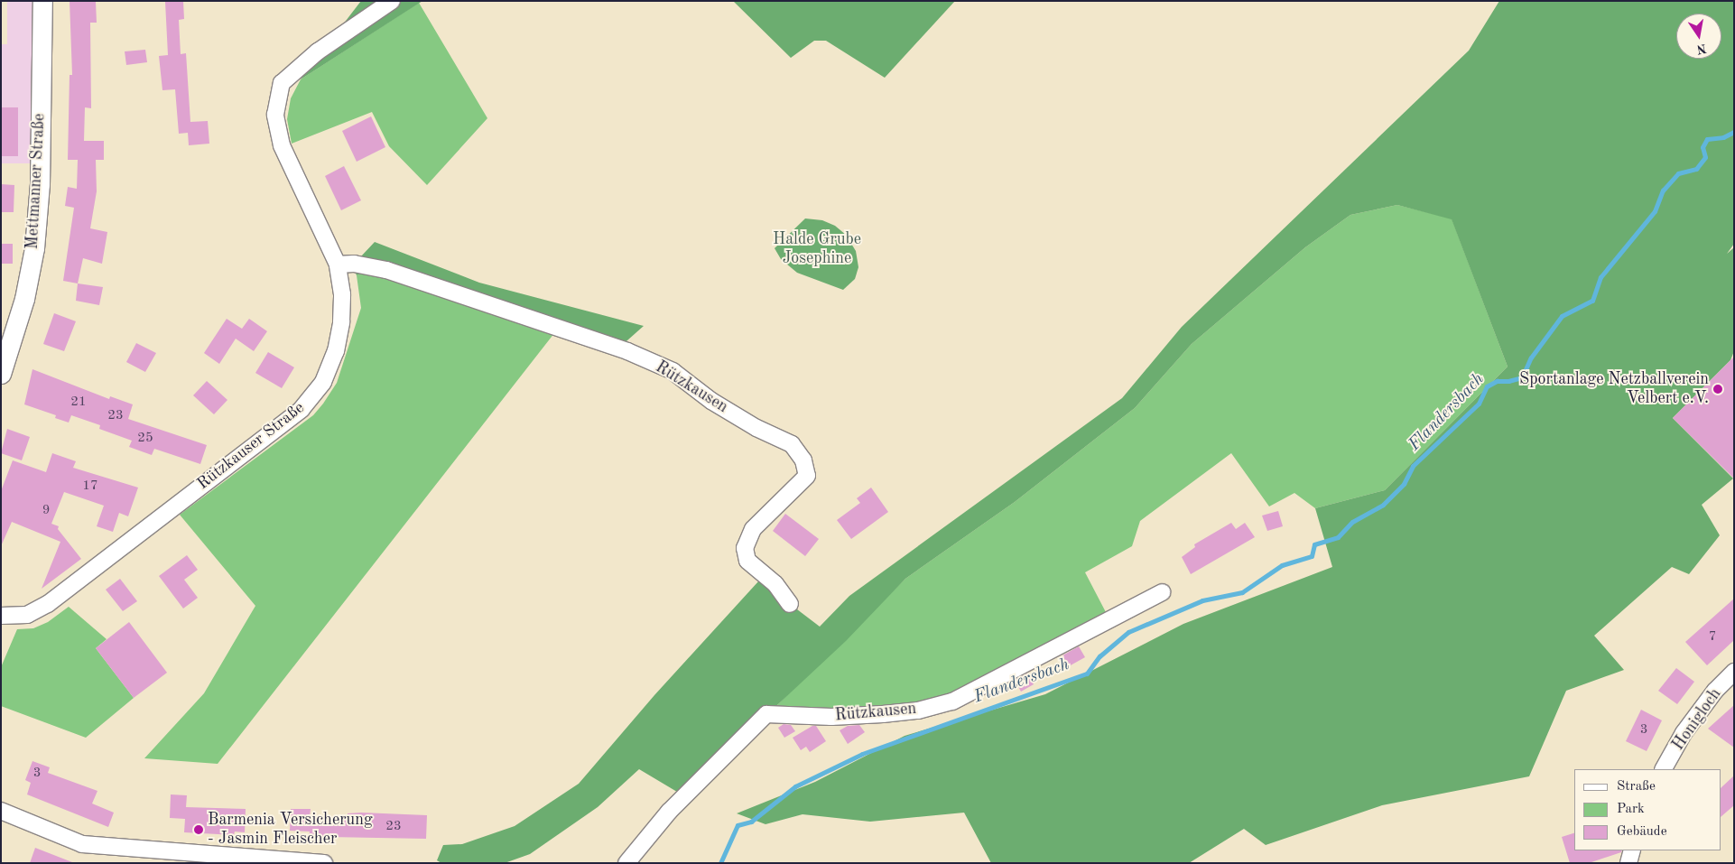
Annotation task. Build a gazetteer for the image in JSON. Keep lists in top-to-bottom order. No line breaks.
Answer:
{"streets":{"street":["Mettmanner Straße","Rützkausen","Rützkauser Straße","Honigloch"]},"crossings":[["Rützkausen","Rützkauser Straße"]],"water":["Flandersbach"],"parks":["Halde Grube Josephine"],"places":["Sportanlage Netzballverein Velbert e.V.","Barmenia Versicherung - Jasmin Fleischer"],"house_numbers":["21","23","25","17","9","7","3","3","23"],"legend":["Straße","Park","Gebäude"],"north":"bottom"}
